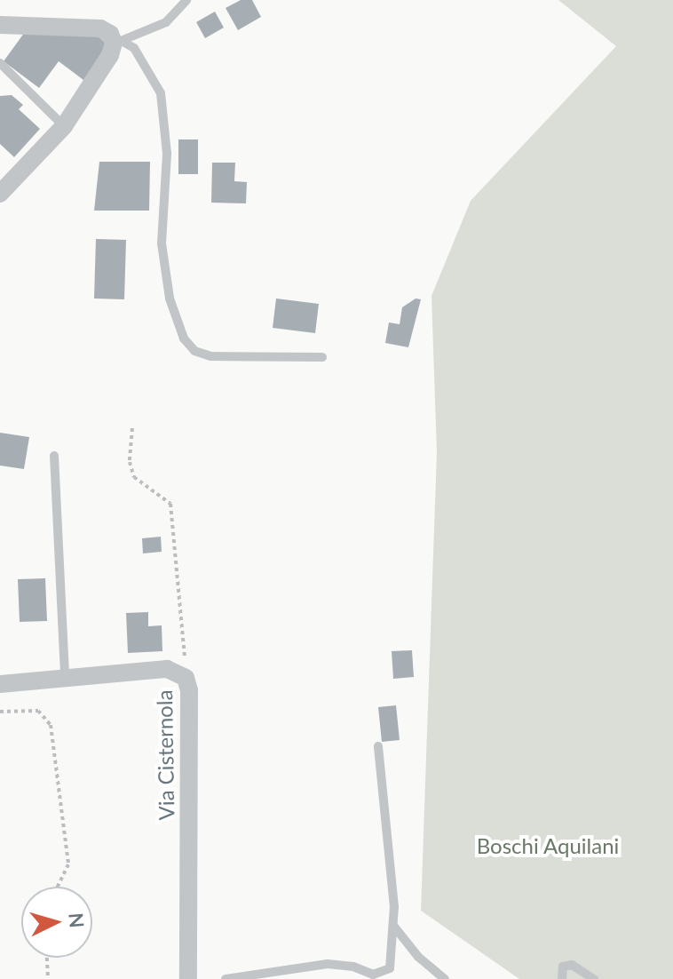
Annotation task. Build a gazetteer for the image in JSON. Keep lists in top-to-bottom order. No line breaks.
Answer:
{"streets":{"street":["Via Cisternola"]},"parks":["Boschi Aquilani"],"north":"right"}
